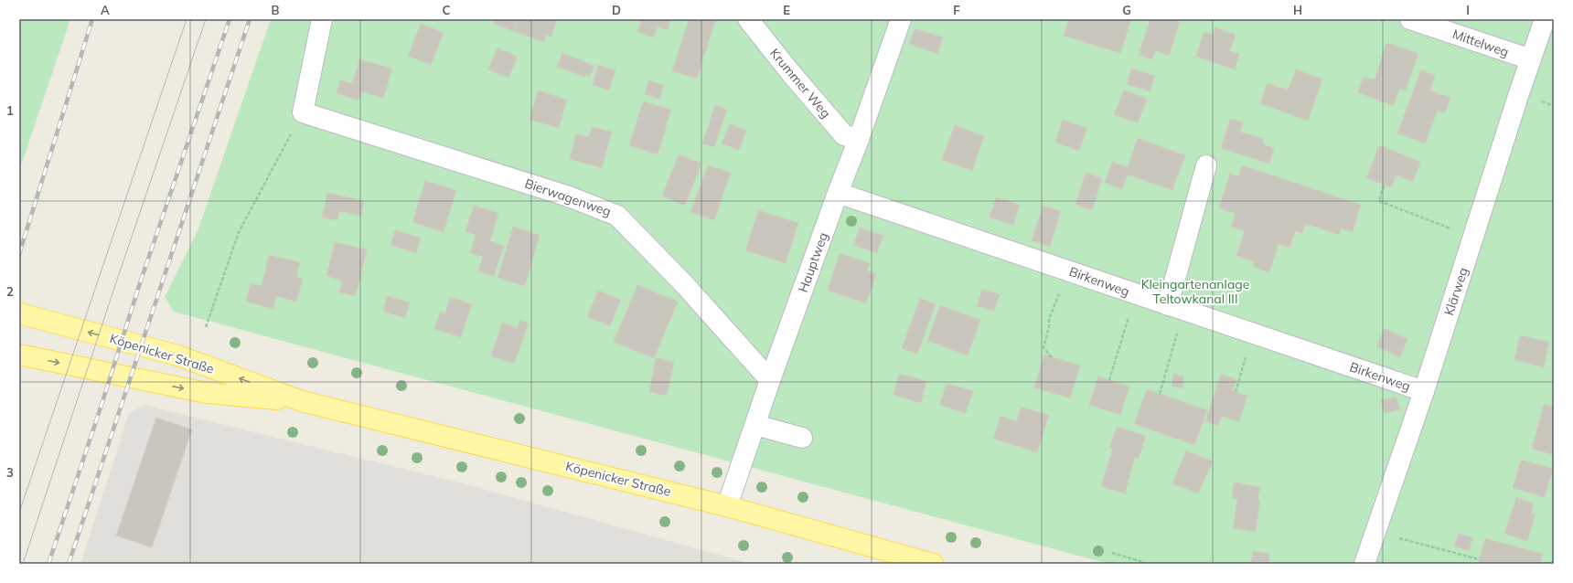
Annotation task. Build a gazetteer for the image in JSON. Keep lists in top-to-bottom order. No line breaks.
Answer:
{"streets":{"main road":["Köpenicker Straße"],"lane":["Mittelweg","Krummer Weg","Bierwagenweg","Hauptweg","Birkenweg","Klärweg"]},"crossings":[["Mittelweg","Klärweg"],["Krummer Weg","Hauptweg"],["Bierwagenweg","Hauptweg"],["Hauptweg","Birkenweg"],["Hauptweg","Köpenicker Straße"],["Birkenweg","Klärweg"]],"parks":["Kleingartenanlage Teltowkanal III"],"grid":{"columns":["A","B","C","D","E","F","G","H","I"],"rows":["1","2","3"]}}
